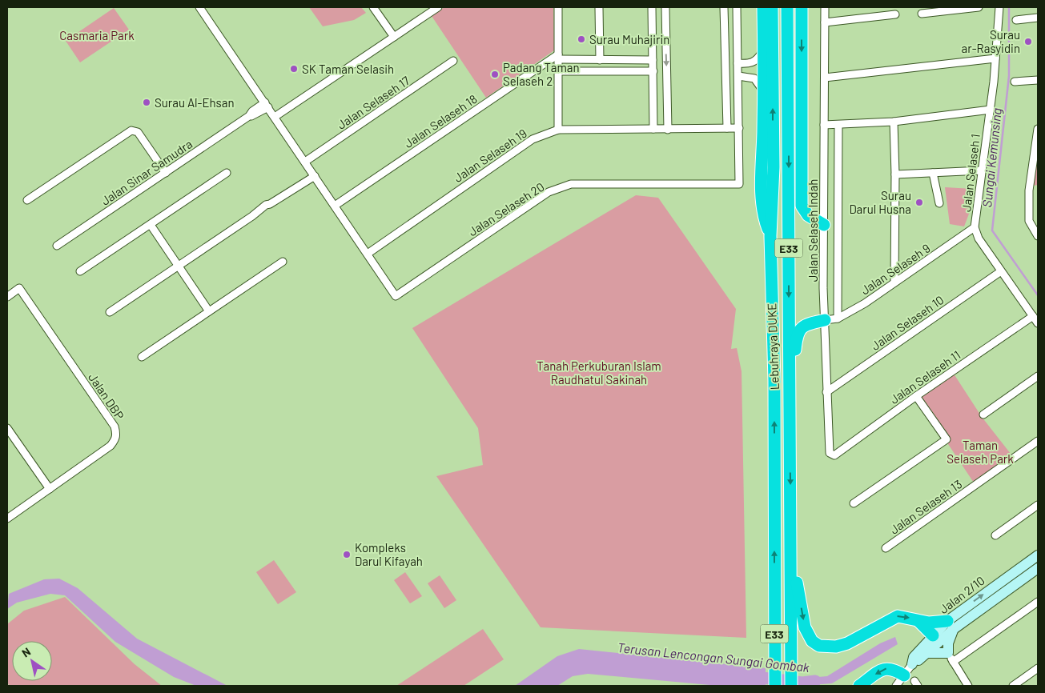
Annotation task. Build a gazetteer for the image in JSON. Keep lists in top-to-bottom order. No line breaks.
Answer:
{"streets":{"highway":["E33","Lebuhraya DUKE"],"street":["Jalan Selaseh 17","Jalan Selaseh 18","Jalan Selaseh 19","Jalan Sinar Samudra","Jalan Selaseh 1","Jalan Selaseh 20","Jalan Selaseh Indah","Jalan Selaseh 9","Jalan Selaseh 10","Jalan Selaseh 11","Jalan DBP","Jalan Selaseh 13","Jalan 2/10"]},"crossings":[["Jalan Selaseh 19","Jalan Selaseh 20"],["Jalan Selaseh 1","Jalan Selaseh 9"],["Jalan Selaseh 1","Jalan Selaseh 10"],["Jalan Selaseh 1","Jalan Selaseh 11"],["Jalan Selaseh Indah","Jalan Selaseh 9"],["Jalan Selaseh Indah","Jalan Selaseh 10"],["Jalan Selaseh Indah","Jalan Selaseh 11"]],"water":["Sungai Kemunsing","Terusan Lencongan Sungai Gombak"],"parks":["Casmaria Park","Tanah Perkuburan Islam Raudhatul Sakinah","Taman Selaseh Park"],"places":["Surau Muhajirin","Surau ar-Rasyidin","SK Taman Selasih","Padang Taman Selaseh 2","Surau Al-Ehsan","Surau Darul Husna","Kompleks Darul Kifayah"],"north":"top left"}
